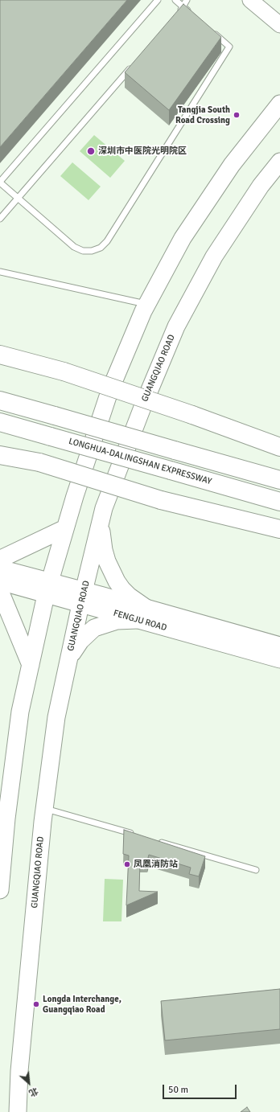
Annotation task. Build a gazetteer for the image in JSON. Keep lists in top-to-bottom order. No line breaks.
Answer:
{"streets":{"highway":["LONGHUA-DALINGSHAN EXPRESSWAY"],"main road":["GUANGQIAO ROAD"],"street":["FENGJU ROAD"]},"crossings":[["GUANGQIAO ROAD","FENGJU ROAD"]],"places":["Tangjia South Road Crossing","深圳市中医院光明院区","凤凰消防站","Longda Interchange, Guangqiao Road"],"scale_bar":"50 m","north":"bottom right"}
